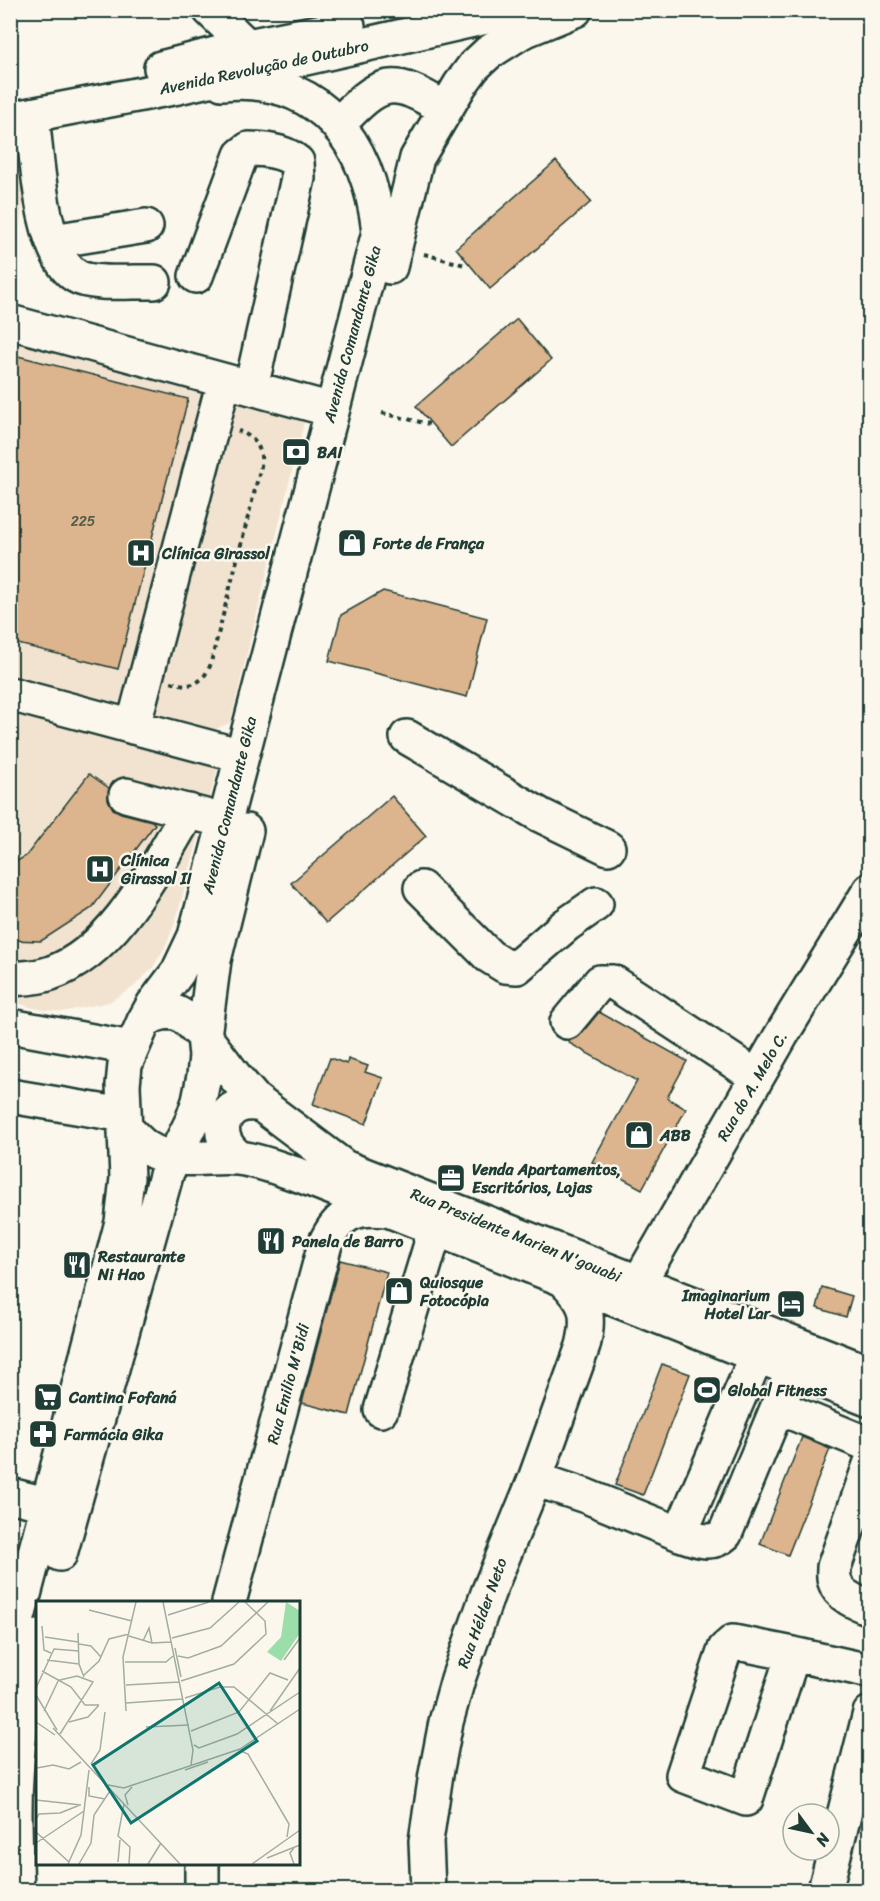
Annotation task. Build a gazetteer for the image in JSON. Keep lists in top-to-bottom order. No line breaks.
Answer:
{"streets":{"street":["Avenida Revolução de Outubro","Avenida Comandante Gika","Rua do A. Melo C.","Rua Presidente Marien N'gouabi","Rua Emilio M'Bidi","Rua Hélder Neto"]},"crossings":[["Avenida Revolução de Outubro","Avenida Comandante Gika"],["Avenida Comandante Gika","Rua Presidente Marien N'gouabi"],["Rua do A. Melo C.","Rua Presidente Marien N'gouabi"],["Rua Presidente Marien N'gouabi","Rua Emilio M'Bidi"],["Rua Presidente Marien N'gouabi","Rua Hélder Neto"]],"places":{"bank":["BAI"],"shop":["Forte de França","ABB","Quiosque Fotocópia"],"hospital":["Clínica Girassol","Clínica Girassol II"],"office":["Venda Apartamentos, Escritórios, Lojas"],"restaurant":["Panela de Barro","Restaurante Ni Hao"],"hotel":["Imaginarium Hotel Lar"],"sports":["Global Fitness"],"supermarket":["Cantina Fofaná"],"pharmacy":["Farmácia Gika"]},"house_numbers":["225"],"north":"bottom right"}
